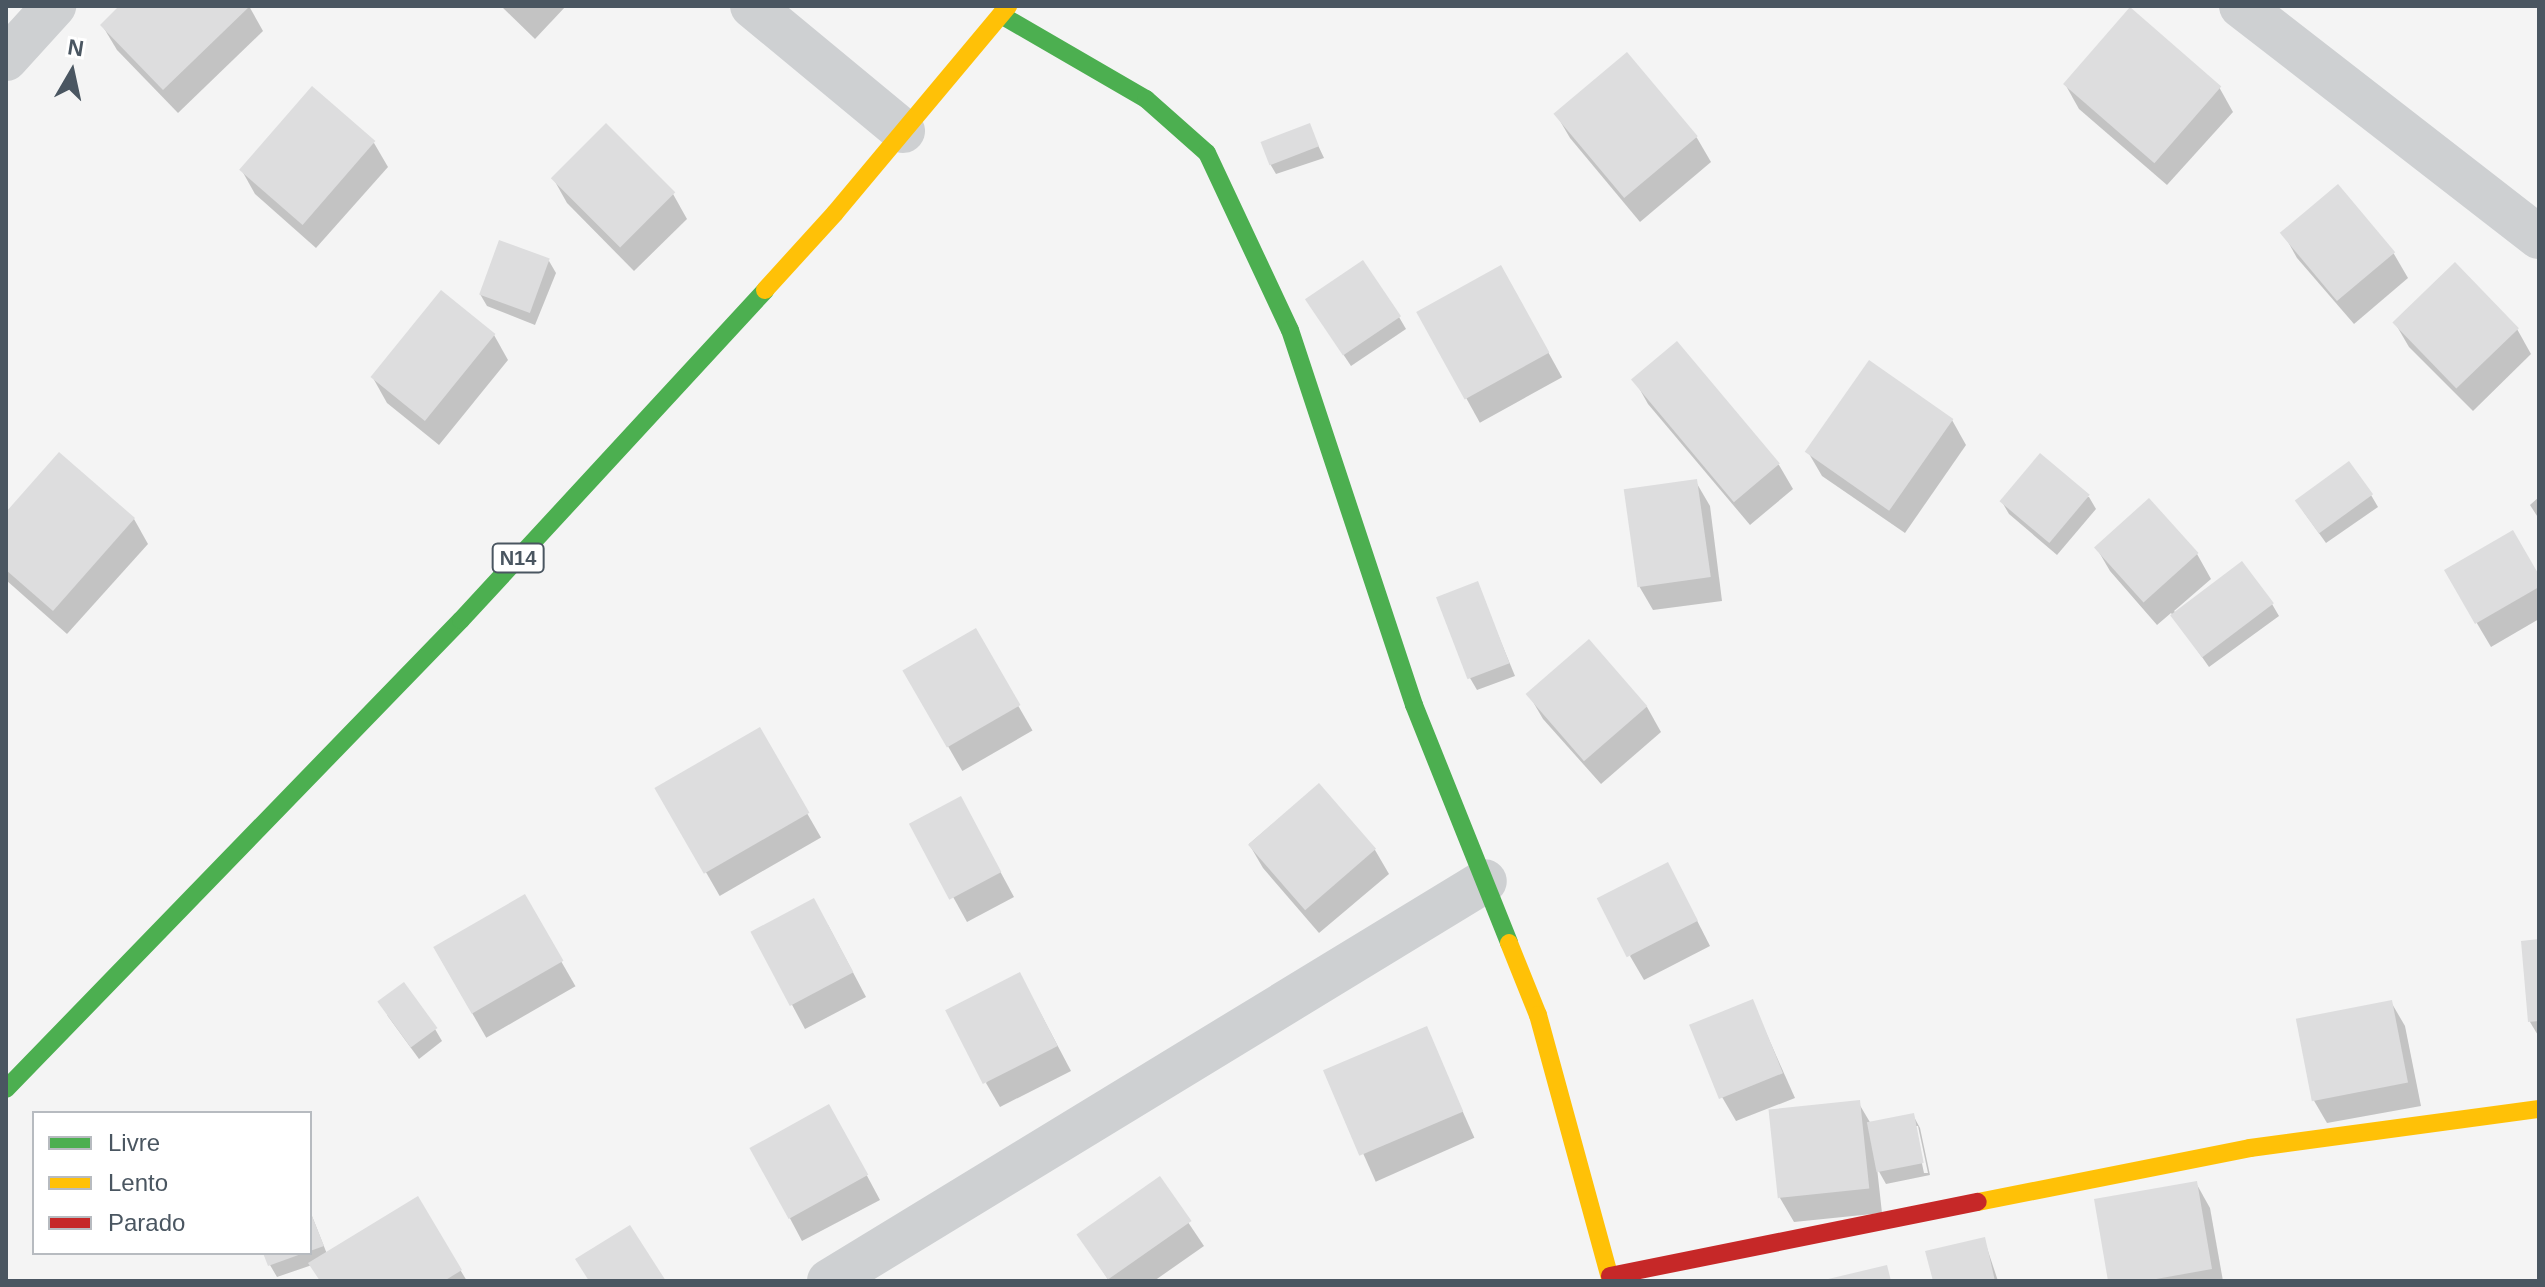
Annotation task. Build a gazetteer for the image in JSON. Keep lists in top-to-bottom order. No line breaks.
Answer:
{"streets":{"street":["N14"]},"legend":["Livre","Lento","Parado"],"north":"top"}
